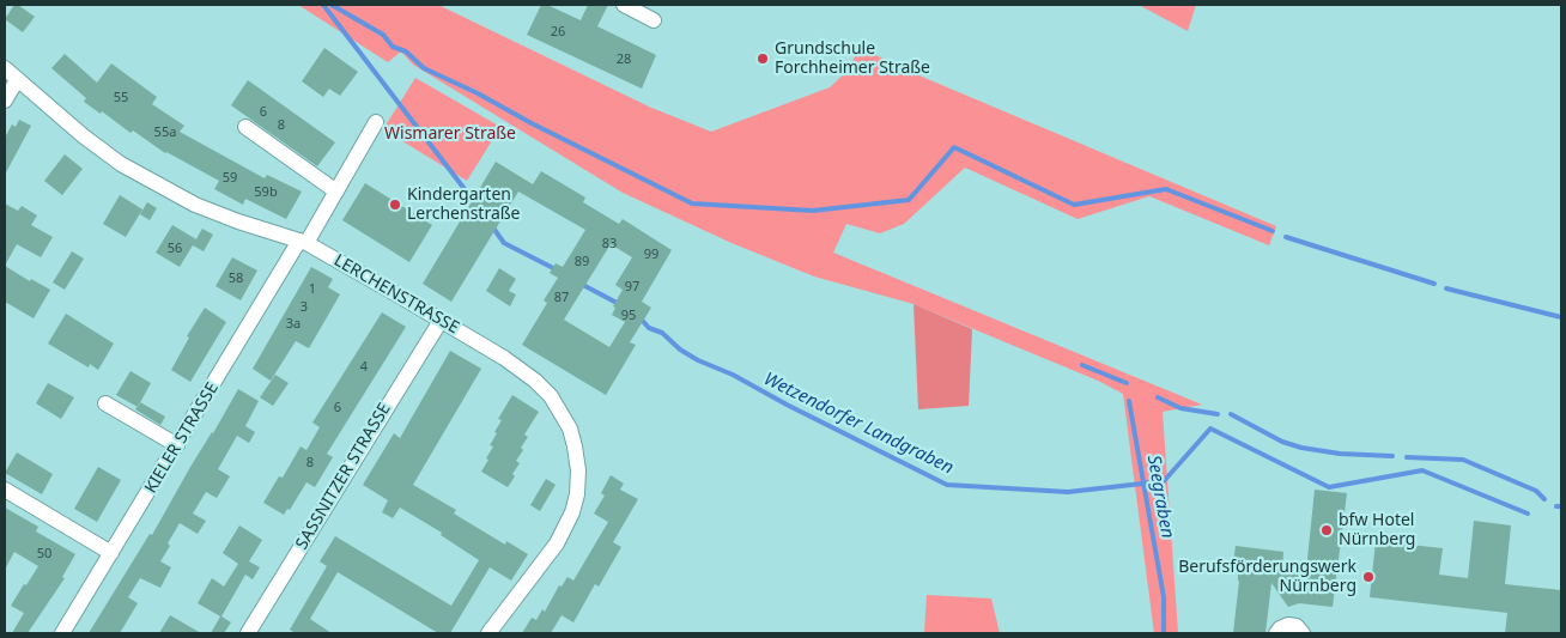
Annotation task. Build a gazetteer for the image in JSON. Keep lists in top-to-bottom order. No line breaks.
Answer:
{"streets":{"street":["LERCHENSTRASSE","KIELER STRASSE","SASSNITZER STRASSE"]},"crossings":[["LERCHENSTRASSE","KIELER STRASSE"],["LERCHENSTRASSE","SASSNITZER STRASSE"]],"water":["Wetzendorfer Landgraben","Seegraben"],"parks":["Wismarer Straße"],"places":["Grundschule Forchheimer Straße","Kindergarten Lerchenstraße","bfw Hotel Nürnberg","Berufsförderungswerk Nürnberg"],"house_numbers":["26","28","55","6","8","55a","59","59b","83","56","99","89","58","97","1","87","3","95","3a","4","6","8","50"]}
